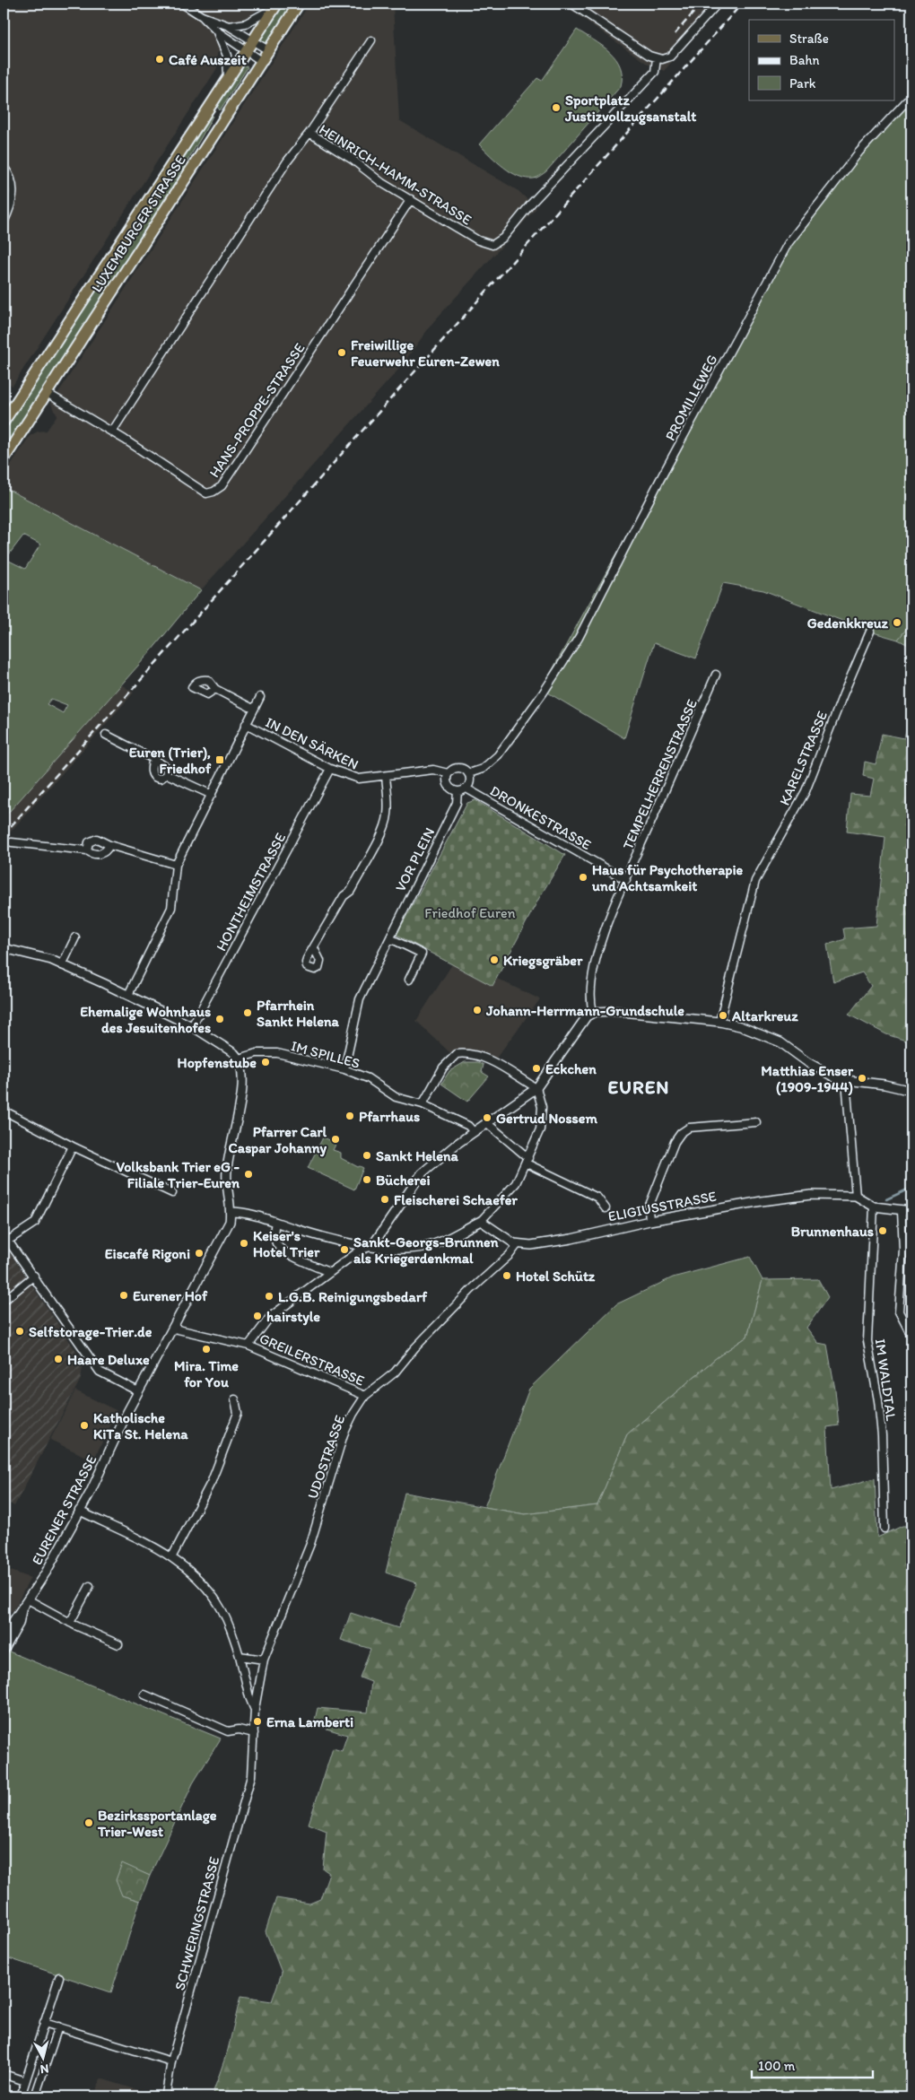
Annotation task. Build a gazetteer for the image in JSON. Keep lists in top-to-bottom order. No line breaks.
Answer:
{"streets":{"main road":["LUXEMBURGER STRASSE"],"street":["HEINRICH-HAMM-STRASSE","PROMILLEWEG","HANS-PROPPE-STRASSE","IN DEN SÄRKEN","KARELSTRASSE","TEMPELHERRENSTRASSE","DRONKESTRASSE","VOR PLEIN","HONTHEIMSTRASSE","IM SPILLES","ELIGIUSSTRASSE","GREILERSTRASSE","IM WALDTAL","UDOSTRASSE","EURENER STRASSE","SCHWERINGSTRASSE"]},"crossings":[["HEINRICH-HAMM-STRASSE","HANS-PROPPE-STRASSE"],["LUXEMBURGER STRASSE","HANS-PROPPE-STRASSE"],["PROMILLEWEG","IN DEN SÄRKEN"],["PROMILLEWEG","DRONKESTRASSE"],["PROMILLEWEG","VOR PLEIN"],["IN DEN SÄRKEN","DRONKESTRASSE"],["IN DEN SÄRKEN","VOR PLEIN"],["IN DEN SÄRKEN","HONTHEIMSTRASSE"],["TEMPELHERRENSTRASSE","DRONKESTRASSE"],["DRONKESTRASSE","VOR PLEIN"],["VOR PLEIN","IM SPILLES"],["IM SPILLES","EURENER STRASSE"],["ELIGIUSSTRASSE","UDOSTRASSE"],["GREILERSTRASSE","UDOSTRASSE"],["GREILERSTRASSE","EURENER STRASSE"],["UDOSTRASSE","SCHWERINGSTRASSE"]],"districts":["EUREN"],"parks":["Friedhof Euren"],"places":{"other":["Café Auszeit","Sportplatz Justizvollzugsanstalt","Freiwillige Feuerwehr Euren-Zewen","Gedenkkreuz","Haus für Psychotherapie und Achtsamkeit","Kriegsgräber","Johann-Herrmann-Grundschule","Pfarrhein Sankt Helena","Altarkreuz","Ehemalige Wohnhaus des Jesuitenhofes","Hopfenstube","Eckchen","Matthias Enser (1909-1944)","Pfarrhaus","Gertrud Nossem","Pfarrer Carl Caspar Johanny","Sankt Helena","Volksbank Trier eG - Filiale Trier-Euren","Bücherei","Fleischerei Schaefer","Brunnenhaus","Keiser's Hotel Trier","Sankt-Georgs-Brunnen als Kriegerdenkmal","Eiscafé Rigoni","Hotel Schütz","Eurener Hof","L.G.B. Reinigungsbedarf","hairstyle","Selfstorage-Trier.de","Mira. Time for You","Haare Deluxe","Katholische KiTa St. Helena","Erna Lamberti","Bezirkssportanlage Trier-West"],"transit":["Euren (Trier), Friedhof"]},"legend":["Straße","Bahn","Park"],"scale_bar":"100 m","north":"bottom"}
